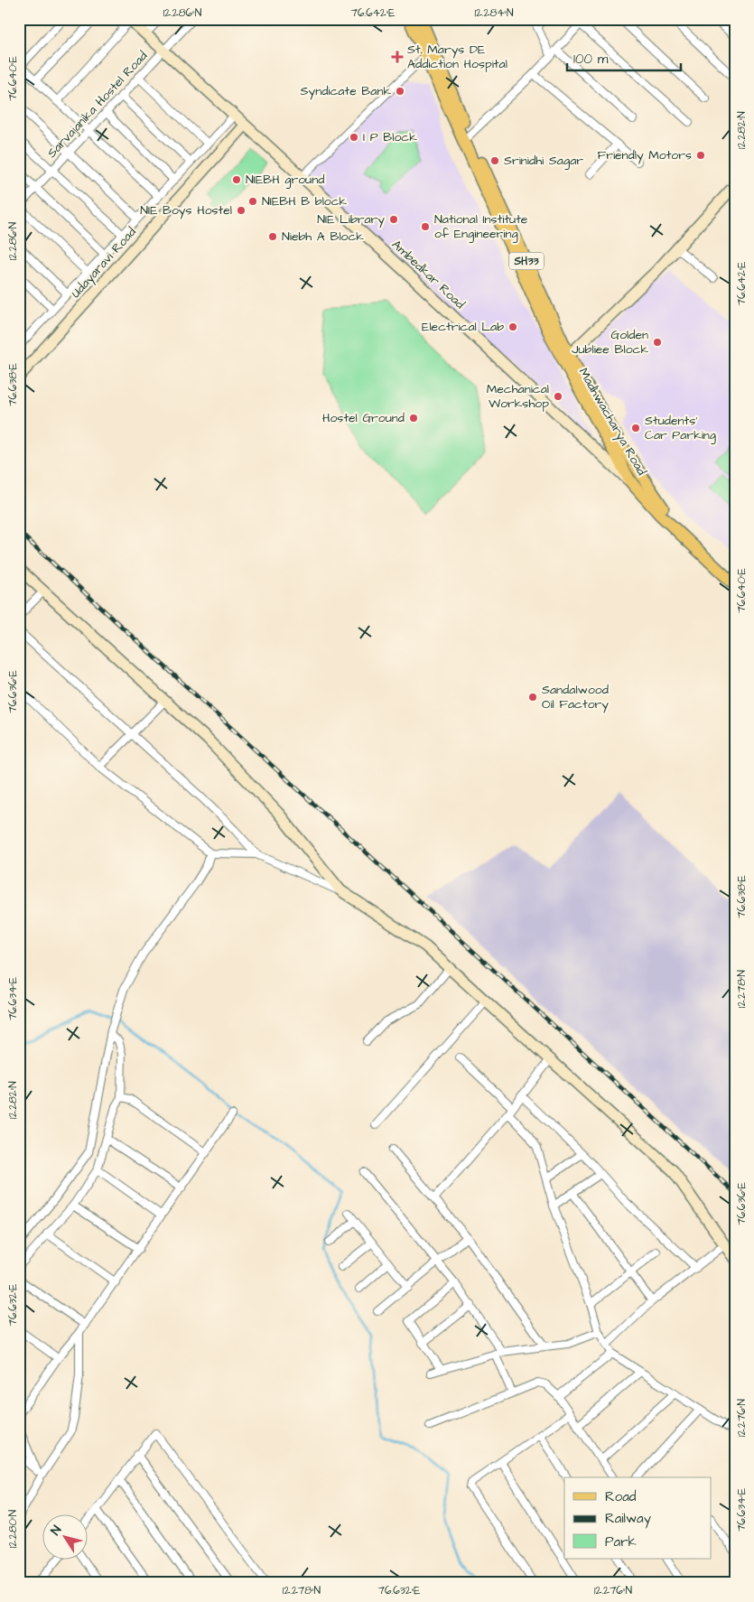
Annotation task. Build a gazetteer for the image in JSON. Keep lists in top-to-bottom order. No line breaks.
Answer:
{"streets":{"main road":["SH33","Madhwacharya Road"],"street":["Sarvajanika Hostel Road","Udayaravi Road","Ambedkar Road"]},"crossings":[["Sarvajanika Hostel Road","Ambedkar Road"],["SH33","Ambedkar Road"],["SH33","Madhwacharya Road"],["Udayaravi Road","Ambedkar Road"],["Ambedkar Road","Madhwacharya Road"]],"places":{"health":["St. Marys DE Addiction Hospital"],"other":["Syndicate Bank","I P Block","Friendly Motors","Srinidhi Sagar","NIEBH ground","NIEBH B block","NIE Boys Hostel","NIE Library","National Institute of Engineering","Niebh A Block","Electrical Lab","Golden Jubliee Block","Mechanical Workshop","Hostel Ground","Students' Car Parking","Sandalwood Oil Factory"]},"legend":["Road","Railway","Park"],"scale_bar":"100 m","north":"top left","coordinates":["12.286°N","76.642°E","12.284°N","76.640°E","12.282°N","76.638°E","76.636°E","12.278°N","76.634°E","76.632°E","12.276°N","12.280°N"]}
